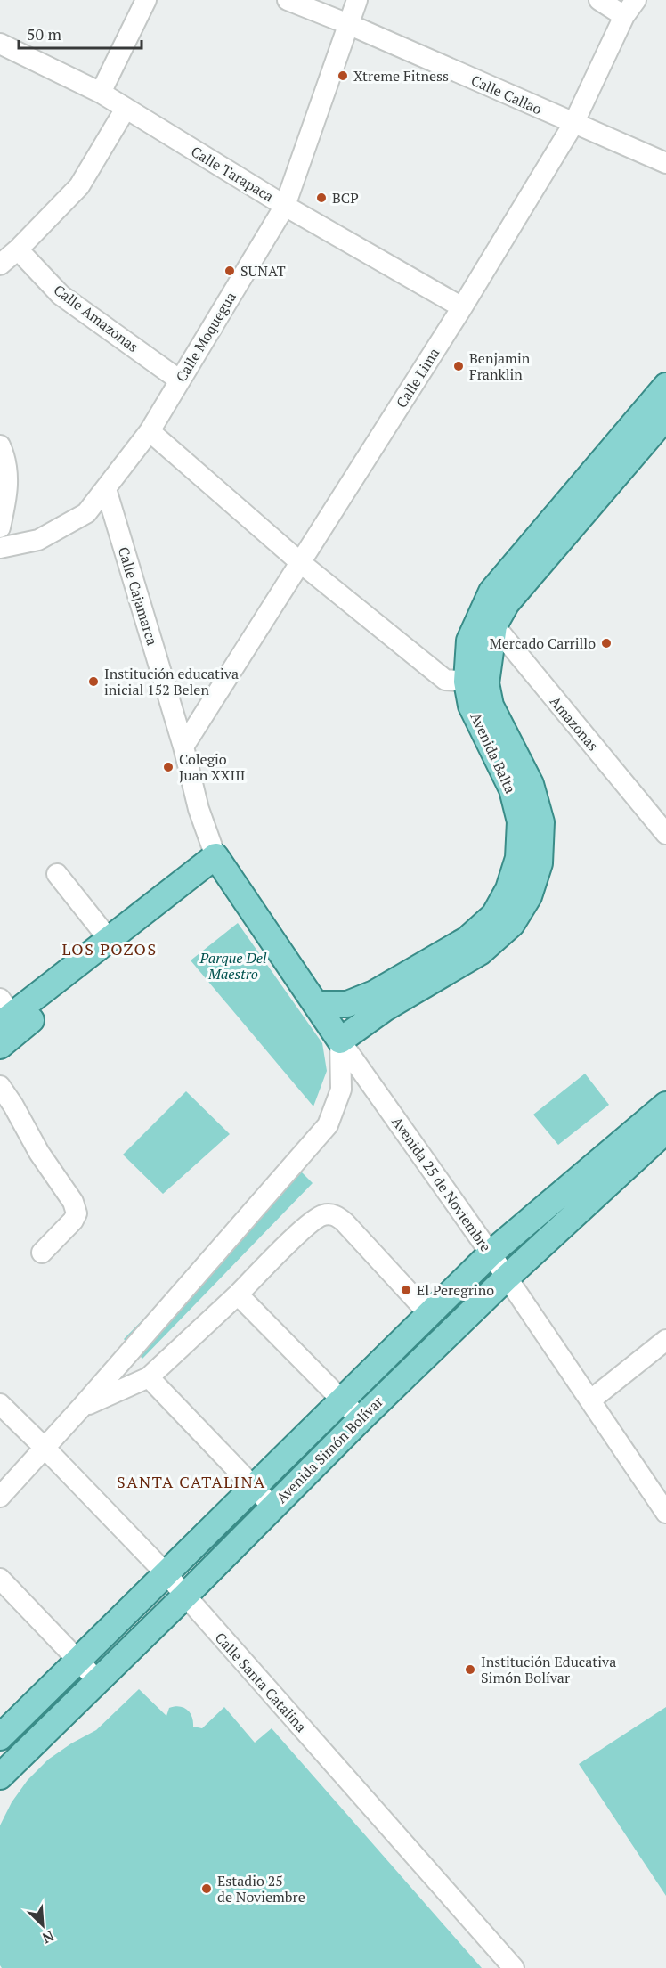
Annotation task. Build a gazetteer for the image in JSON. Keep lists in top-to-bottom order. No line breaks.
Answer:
{"streets":{"main road":["Avenida Balta","Avenida 25 de Noviembre","Avenida Simón Bolívar"],"street":["Calle Callao","Calle Tarapaca","Calle Amazonas","Calle Moquegua","Calle Lima","Calle Cajamarca","Amazonas","Calle Santa Catalina"]},"crossings":[["Calle Callao","Calle Moquegua"],["Calle Callao","Calle Lima"],["Calle Tarapaca","Calle Moquegua"],["Calle Tarapaca","Calle Lima"],["Calle Amazonas","Calle Moquegua"],["Calle Moquegua","Calle Cajamarca"],["Calle Lima","Calle Cajamarca"],["Calle Cajamarca","Avenida 25 de Noviembre"],["Amazonas","Avenida Balta"],["Avenida Balta","Avenida 25 de Noviembre"],["Avenida 25 de Noviembre","Avenida Simón Bolívar"],["Avenida Simón Bolívar","Calle Santa Catalina"]],"districts":["LOS POZOS","SANTA CATALINA"],"parks":["Parque Del Maestro"],"places":["Xtreme Fitness","BCP","SUNAT","Benjamin Franklin","Mercado Carrillo","Institución educativa inicial 152 Belen","Colegio Juan XXIII","El Peregrino","Institución Educativa Simón Bolívar","Estadio 25 de Noviembre"],"scale_bar":"50 m","north":"bottom right"}
